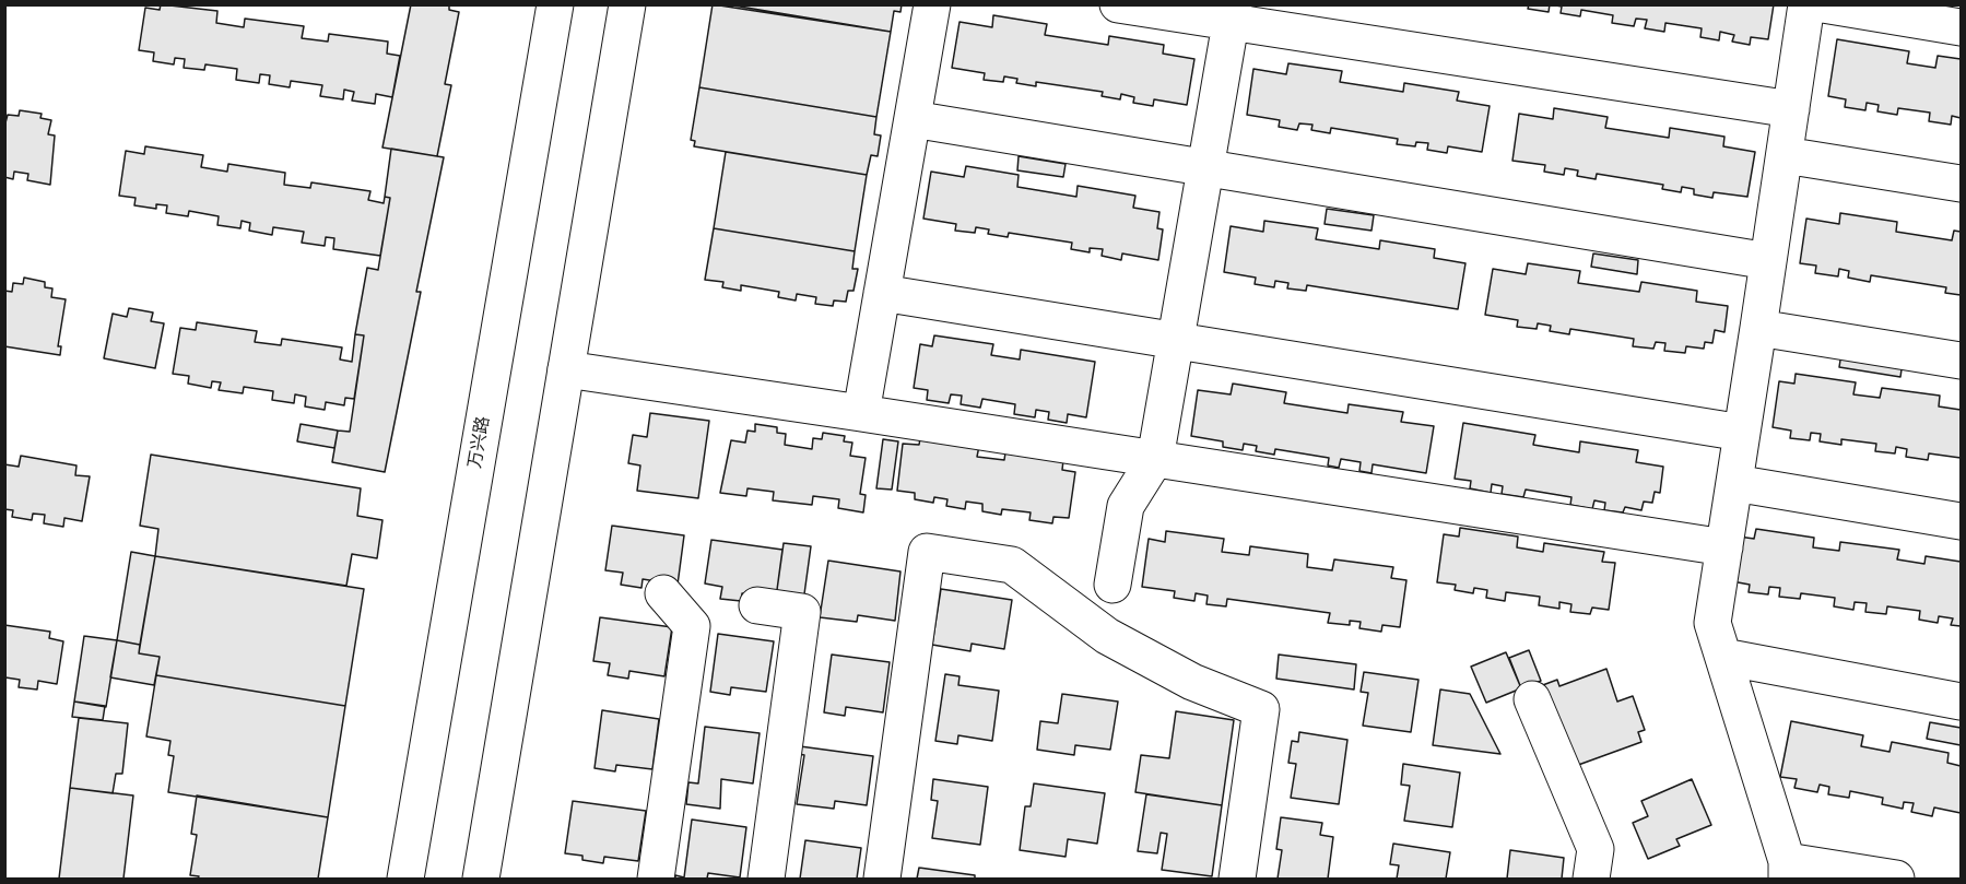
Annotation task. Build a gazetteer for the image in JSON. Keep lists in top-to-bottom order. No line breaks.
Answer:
{"streets":{"main road":["万兴路"]}}
